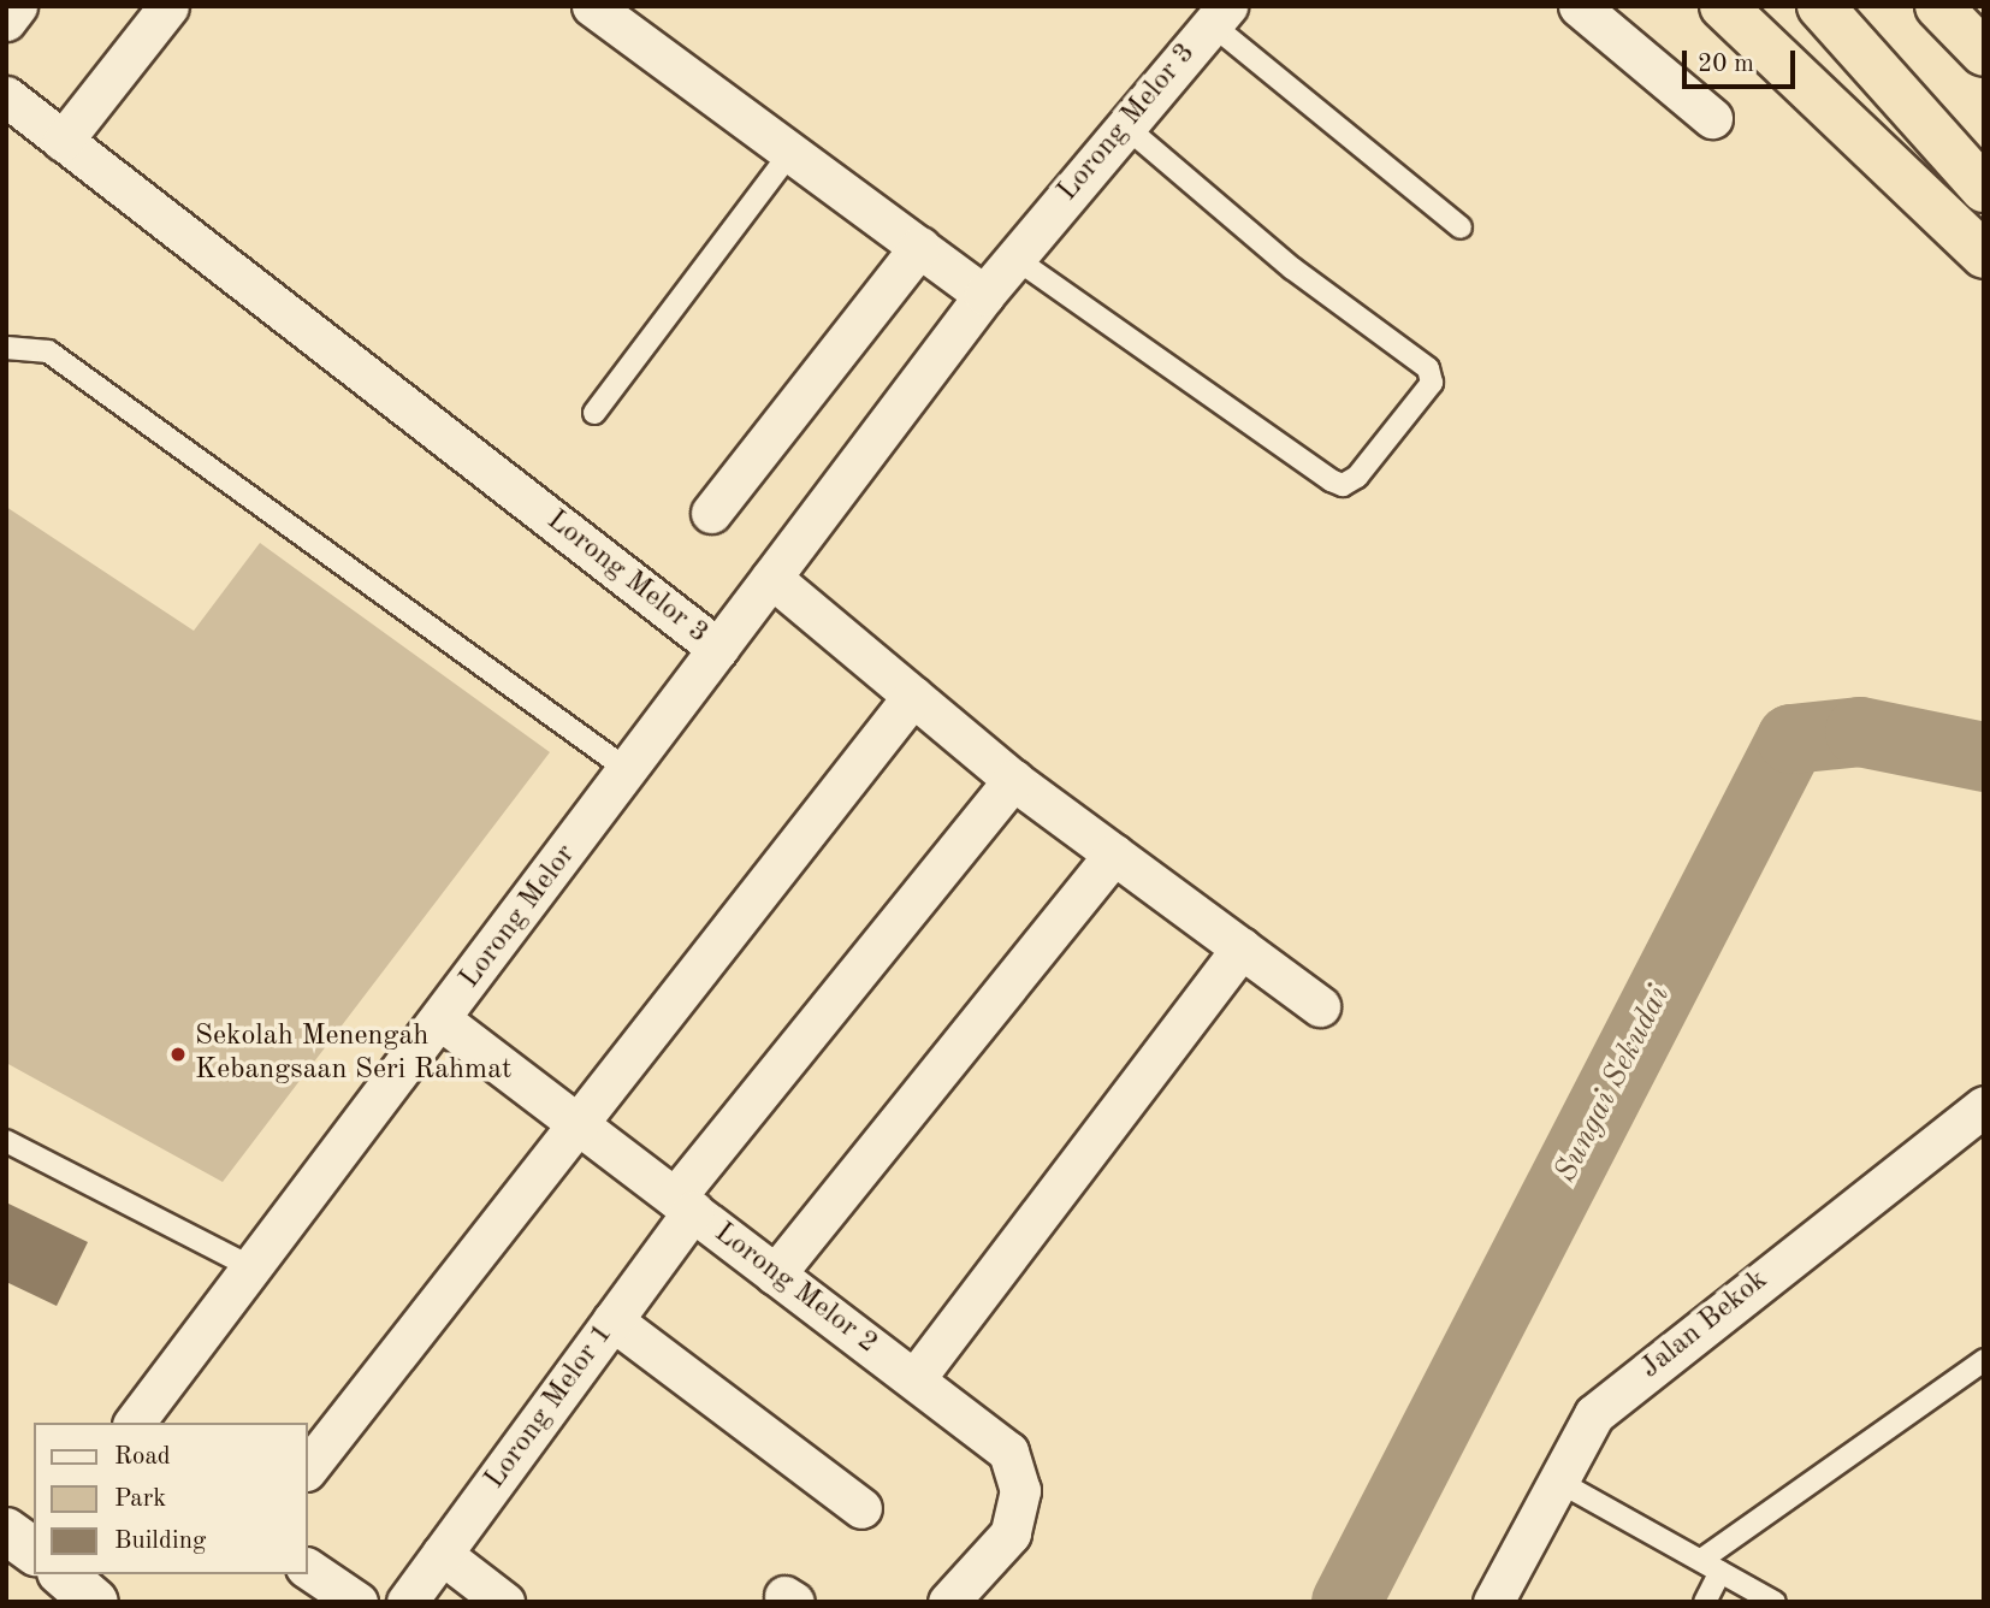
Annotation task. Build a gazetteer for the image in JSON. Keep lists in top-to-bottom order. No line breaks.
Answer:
{"streets":{"street":["Lorong Melor 3","Lorong Melor","Lorong Melor 2","Jalan Bekok","Lorong Melor 1"]},"crossings":[["Lorong Melor 3","Lorong Melor"],["Lorong Melor","Lorong Melor 2"],["Lorong Melor 2","Lorong Melor 1"]],"water":["Sungai Sekudai"],"places":["Sekolah Menengah Kebangsaan Seri Rahmat"],"legend":["Road","Park","Building"],"scale_bar":"20 m"}
